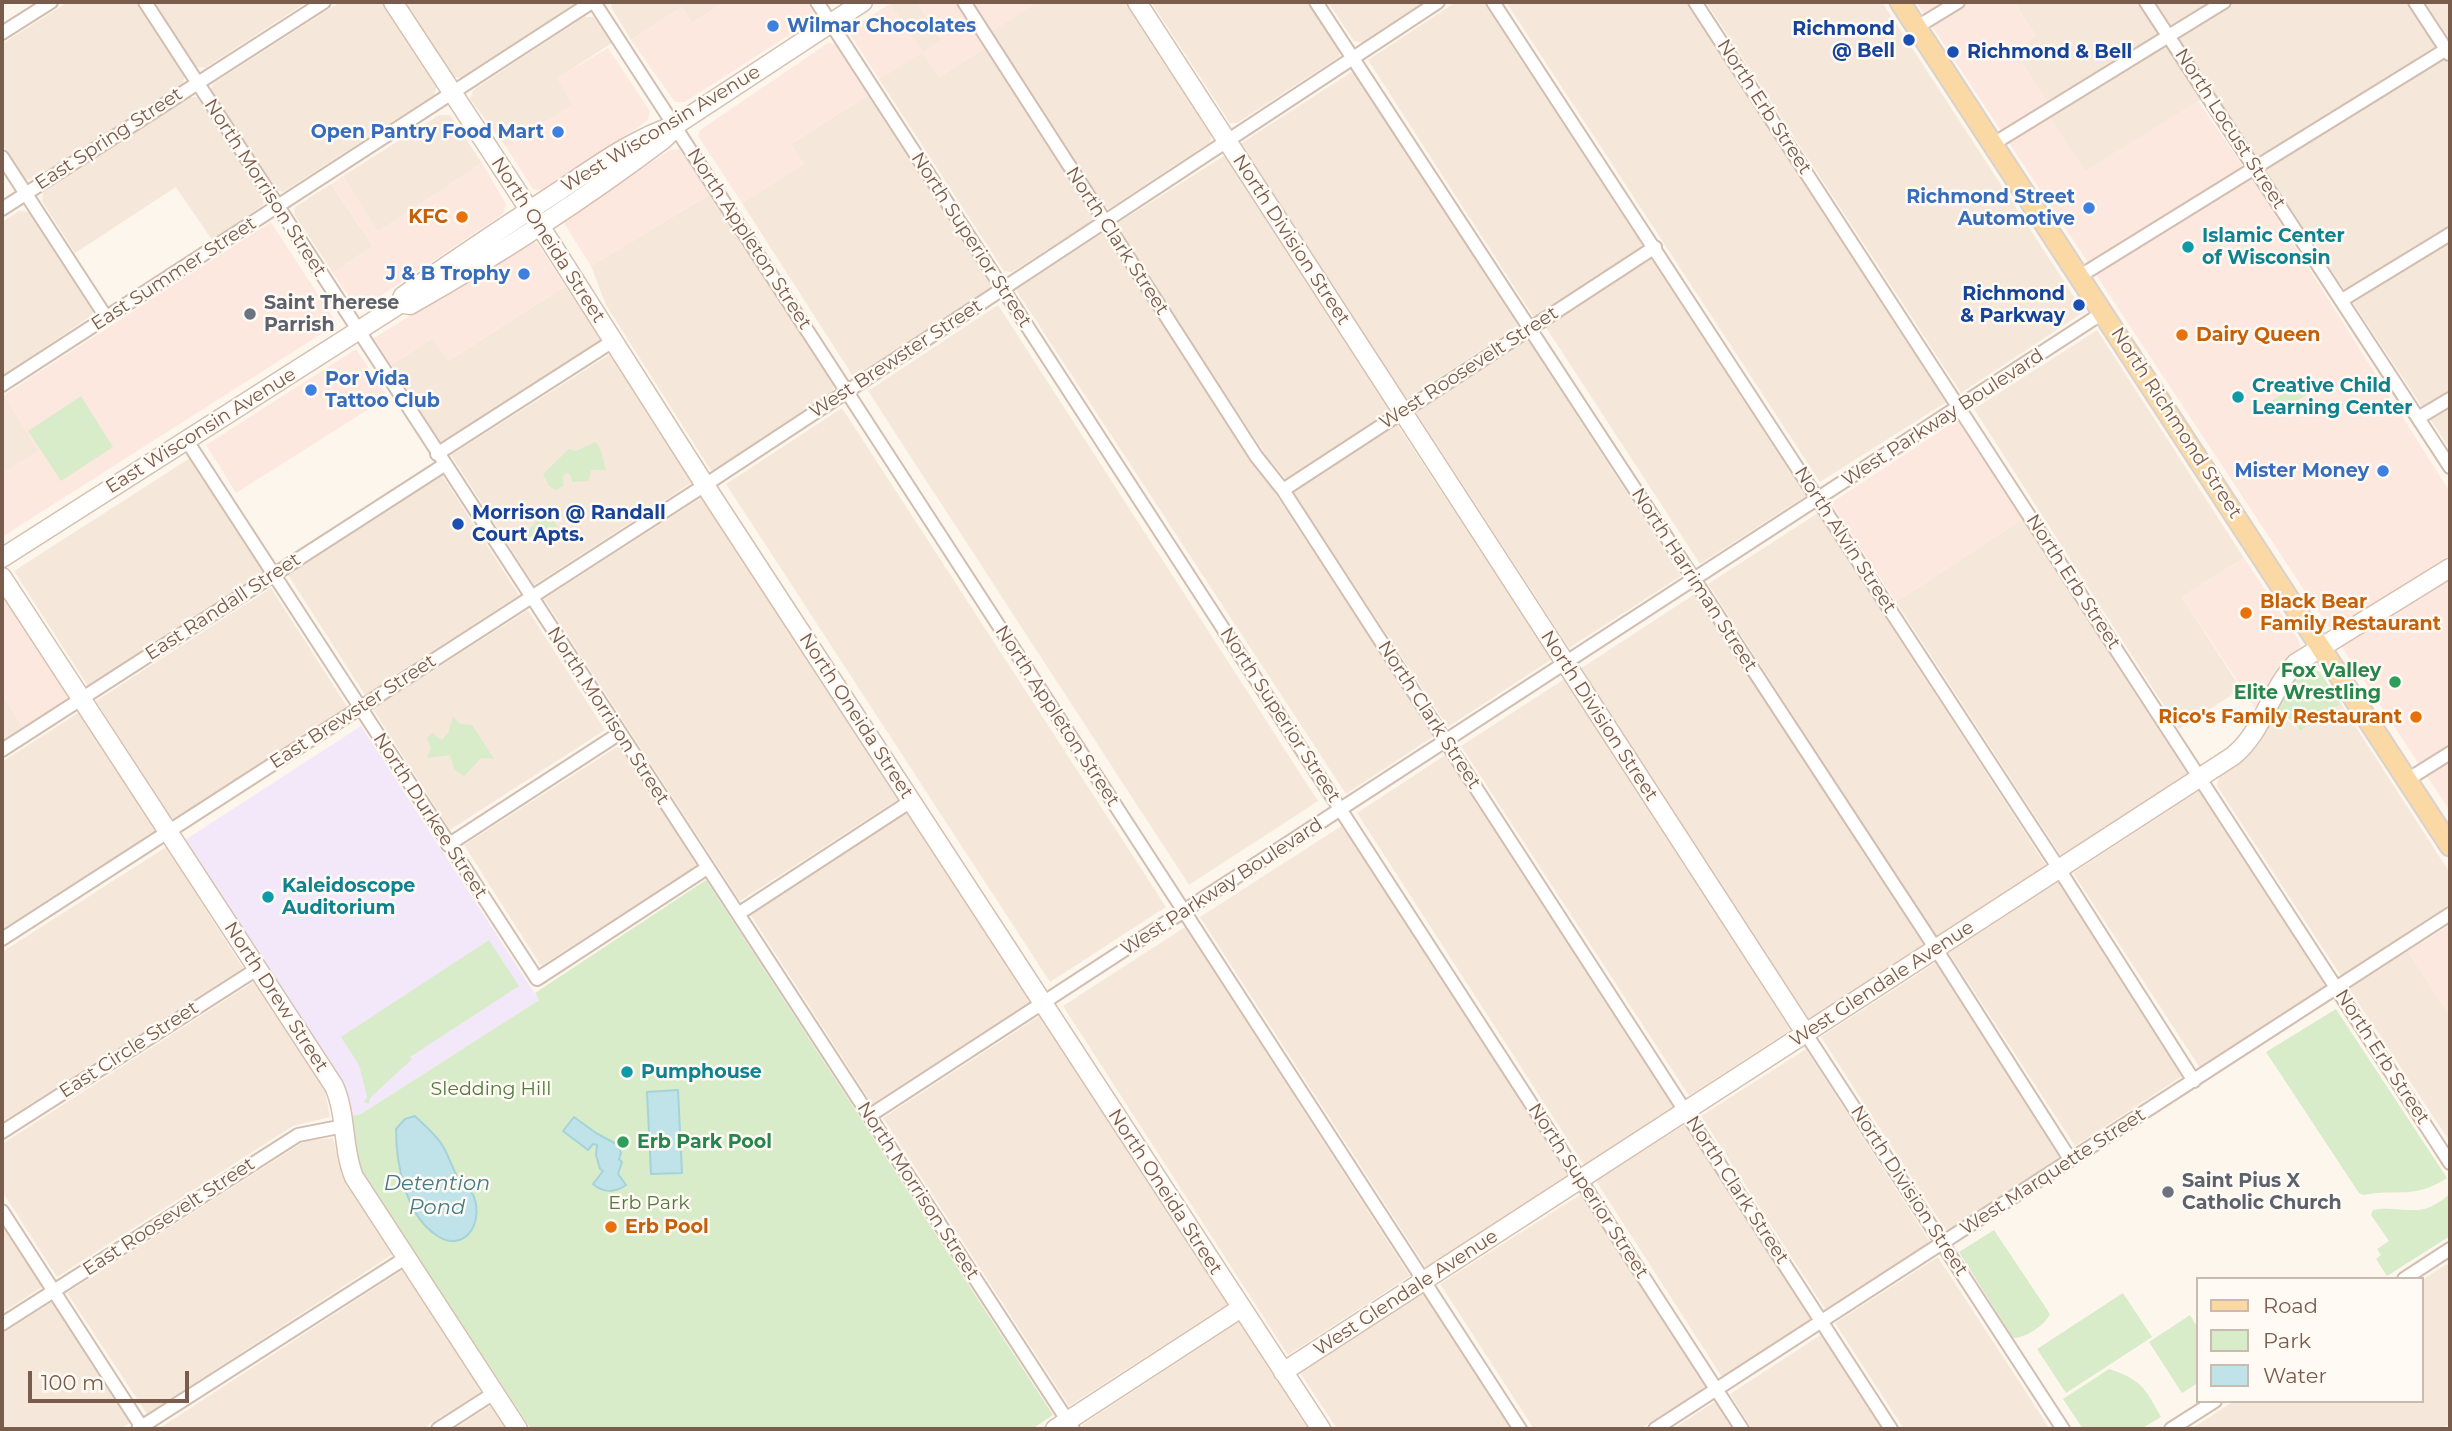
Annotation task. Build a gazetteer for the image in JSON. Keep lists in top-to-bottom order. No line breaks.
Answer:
{"streets":{"main road":["North Richmond Street"],"street":["North Erb Street","West Wisconsin Avenue","North Locust Street","East Spring Street","North Morrison Street","North Appleton Street","North Oneida Street","North Superior Street","North Division Street","North Clark Street","East Summer Street","West Brewster Street","West Roosevelt Street","West Parkway Boulevard","East Wisconsin Avenue","North Alvin Street","North Harriman Street","East Randall Street","East Brewster Street","North Durkee Street","West Glendale Avenue","North Drew Street","East Circle Street","West Marquette Street","East Roosevelt Street"]},"crossings":[["North Erb Street","West Parkway Boulevard"],["North Erb Street","West Glendale Avenue"],["North Erb Street","West Marquette Street"],["West Wisconsin Avenue","North Appleton Street"],["West Wisconsin Avenue","North Oneida Street"],["West Wisconsin Avenue","North Superior Street"],["West Wisconsin Avenue","East Wisconsin Avenue"],["East Spring Street","North Morrison Street"],["North Morrison Street","East Summer Street"],["North Morrison Street","West Parkway Boulevard"],["North Morrison Street","East Wisconsin Avenue"],["North Morrison Street","East Randall Street"],["North Morrison Street","East Brewster Street"],["North Morrison Street","North Durkee Street"],["North Appleton Street","East Summer Street"],["North Appleton Street","West Brewster Street"],["North Appleton Street","West Parkway Boulevard"],["North Appleton Street","West Glendale Avenue"],["North Oneida Street","East Summer Street"],["North Oneida Street","West Brewster Street"],["North Oneida Street","West Parkway Boulevard"],["North Oneida Street","East Wisconsin Avenue"],["North Oneida Street","East Randall Street"],["North Oneida Street","East Brewster Street"],["North Oneida Street","West Glendale Avenue"],["North Superior Street","West Brewster Street"],["North Superior Street","West Parkway Boulevard"],["North Superior Street","West Glendale Avenue"],["North Superior Street","West Marquette Street"],["North Division Street","West Brewster Street"],["North Division Street","West Roosevelt Street"],["North Division Street","West Parkway Boulevard"],["North Division Street","West Glendale Avenue"],["North Division Street","West Marquette Street"],["North Clark Street","West Brewster Street"],["North Clark Street","West Roosevelt Street"],["North Clark Street","West Parkway Boulevard"],["North Clark Street","West Glendale Avenue"],["North Clark Street","West Marquette Street"],["West Brewster Street","North Harriman Street"],["West Brewster Street","East Brewster Street"],["West Roosevelt Street","North Alvin Street"],["West Roosevelt Street","North Harriman Street"],["West Parkway Boulevard","North Richmond Street"],["West Parkway Boulevard","North Alvin Street"],["West Parkway Boulevard","North Harriman Street"],["North Richmond Street","West Glendale Avenue"],["East Wisconsin Avenue","North Durkee Street"],["North Alvin Street","West Glendale Avenue"],["North Alvin Street","West Marquette Street"],["North Harriman Street","West Glendale Avenue"],["North Harriman Street","West Marquette Street"],["East Randall Street","North Durkee Street"],["East Randall Street","North Drew Street"],["East Brewster Street","North Durkee Street"],["East Brewster Street","North Drew Street"],["North Drew Street","East Circle Street"],["North Drew Street","East Roosevelt Street"]],"water":["Detention Pond"],"parks":["Sledding Hill","Erb Park"],"places":["Wilmar Chocolates","Richmond @ Bell","Richmond & Bell","Open Pantry Food Mart","Richmond Street Automotive","KFC","Islamic Center of Wisconsin","J & B Trophy","Richmond & Parkway","Saint Therese Parrish","Dairy Queen","Por Vida Tattoo Club","Creative Child Learning Center","Mister Money","Morrison @ Randall Court Apts.","Black Bear Family Restaurant","Fox Valley Elite Wrestling","Rico's Family Restaurant","Kaleidoscope Auditorium","Pumphouse","Erb Park Pool","Saint Pius X Catholic Church","Erb Pool"],"legend":["Road","Park","Water"],"scale_bar":"100 m"}
